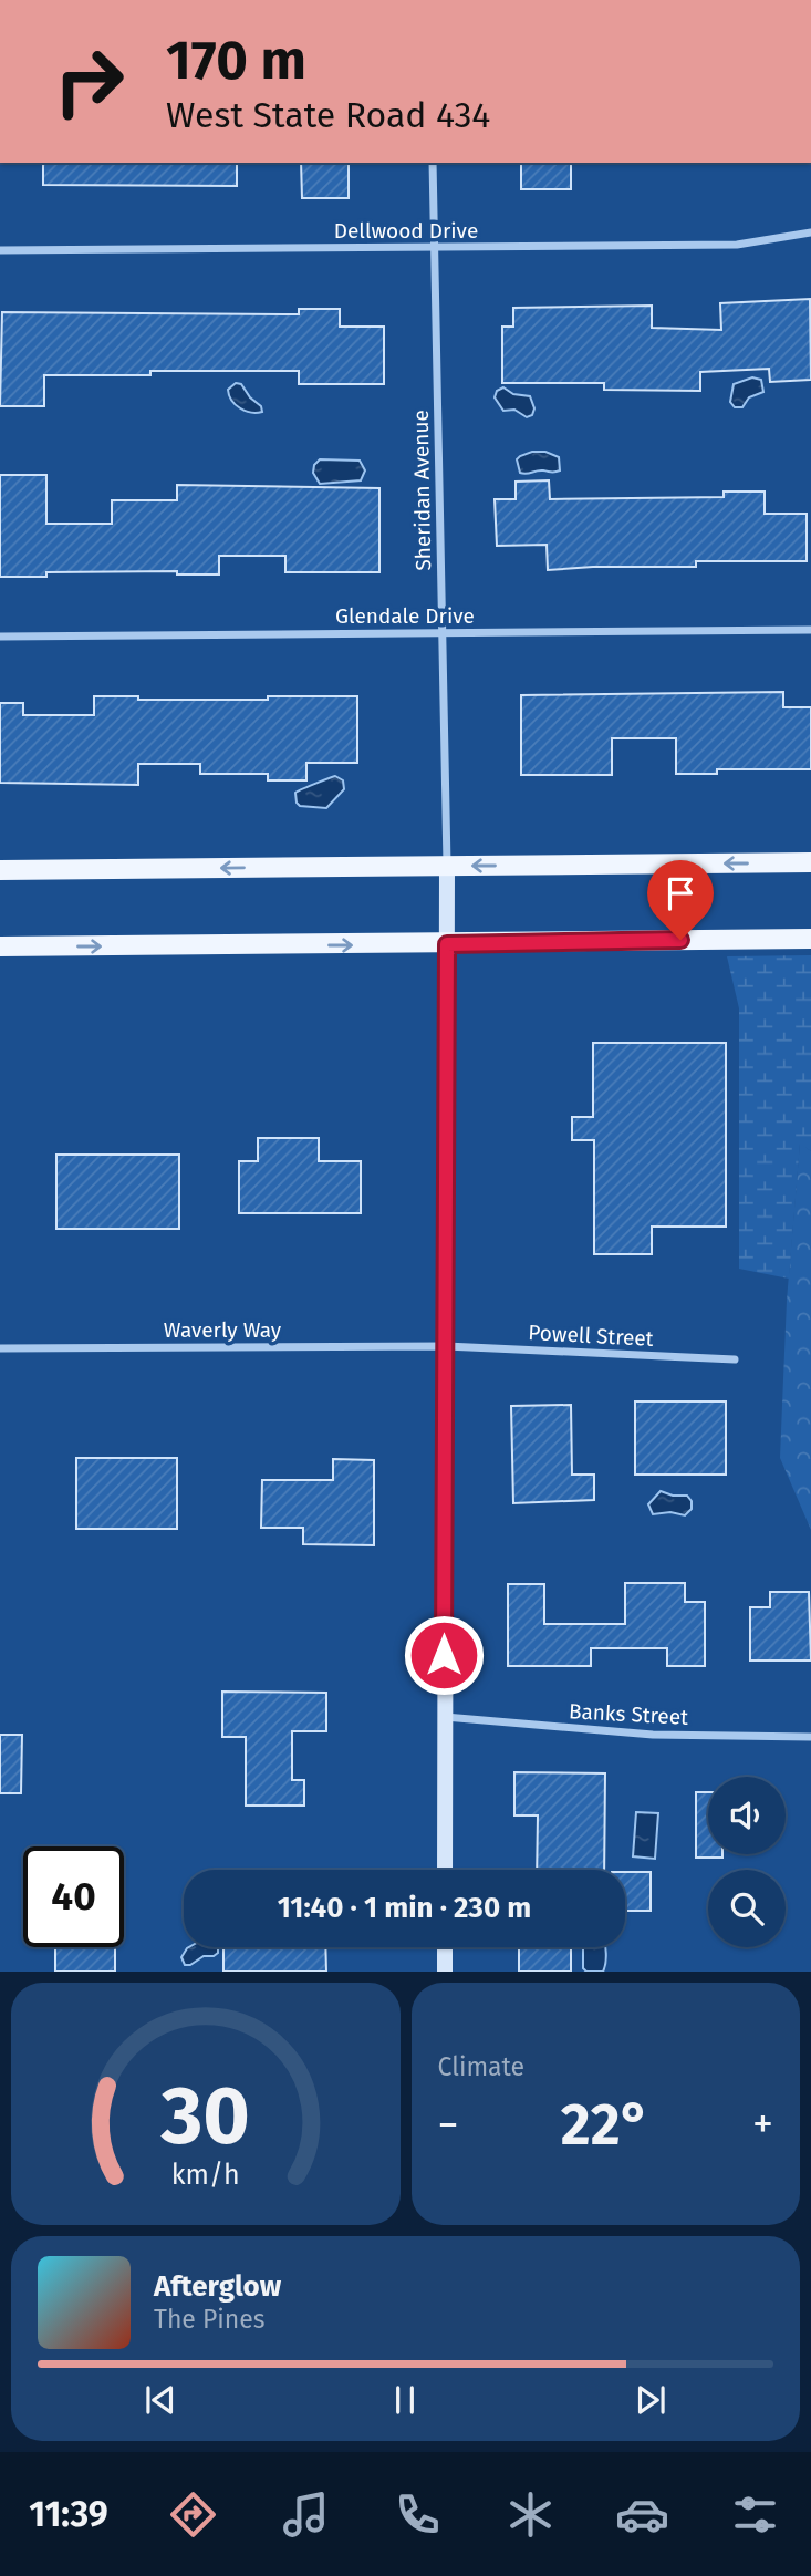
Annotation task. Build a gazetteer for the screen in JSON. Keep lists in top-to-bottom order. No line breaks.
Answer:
{"streets":{"street":["Dellwood Drive","Sheridan Avenue","Glendale Drive","Waverly Way","Powell Street","Banks Street"]},"crossings":[["Dellwood Drive","Sheridan Avenue"],["Sheridan Avenue","Glendale Drive"],["Waverly Way","Powell Street"]],"page":{"turn":["170 m","West State Road 434"],"limit":"40","trip":"11:40 · 1 min · 230 m","tile":"Climate","heat":["−","22°","+"],"song":["Afterglow","The Pines"],"tabs":"11:39","gauge":["30","km/h"]}}
